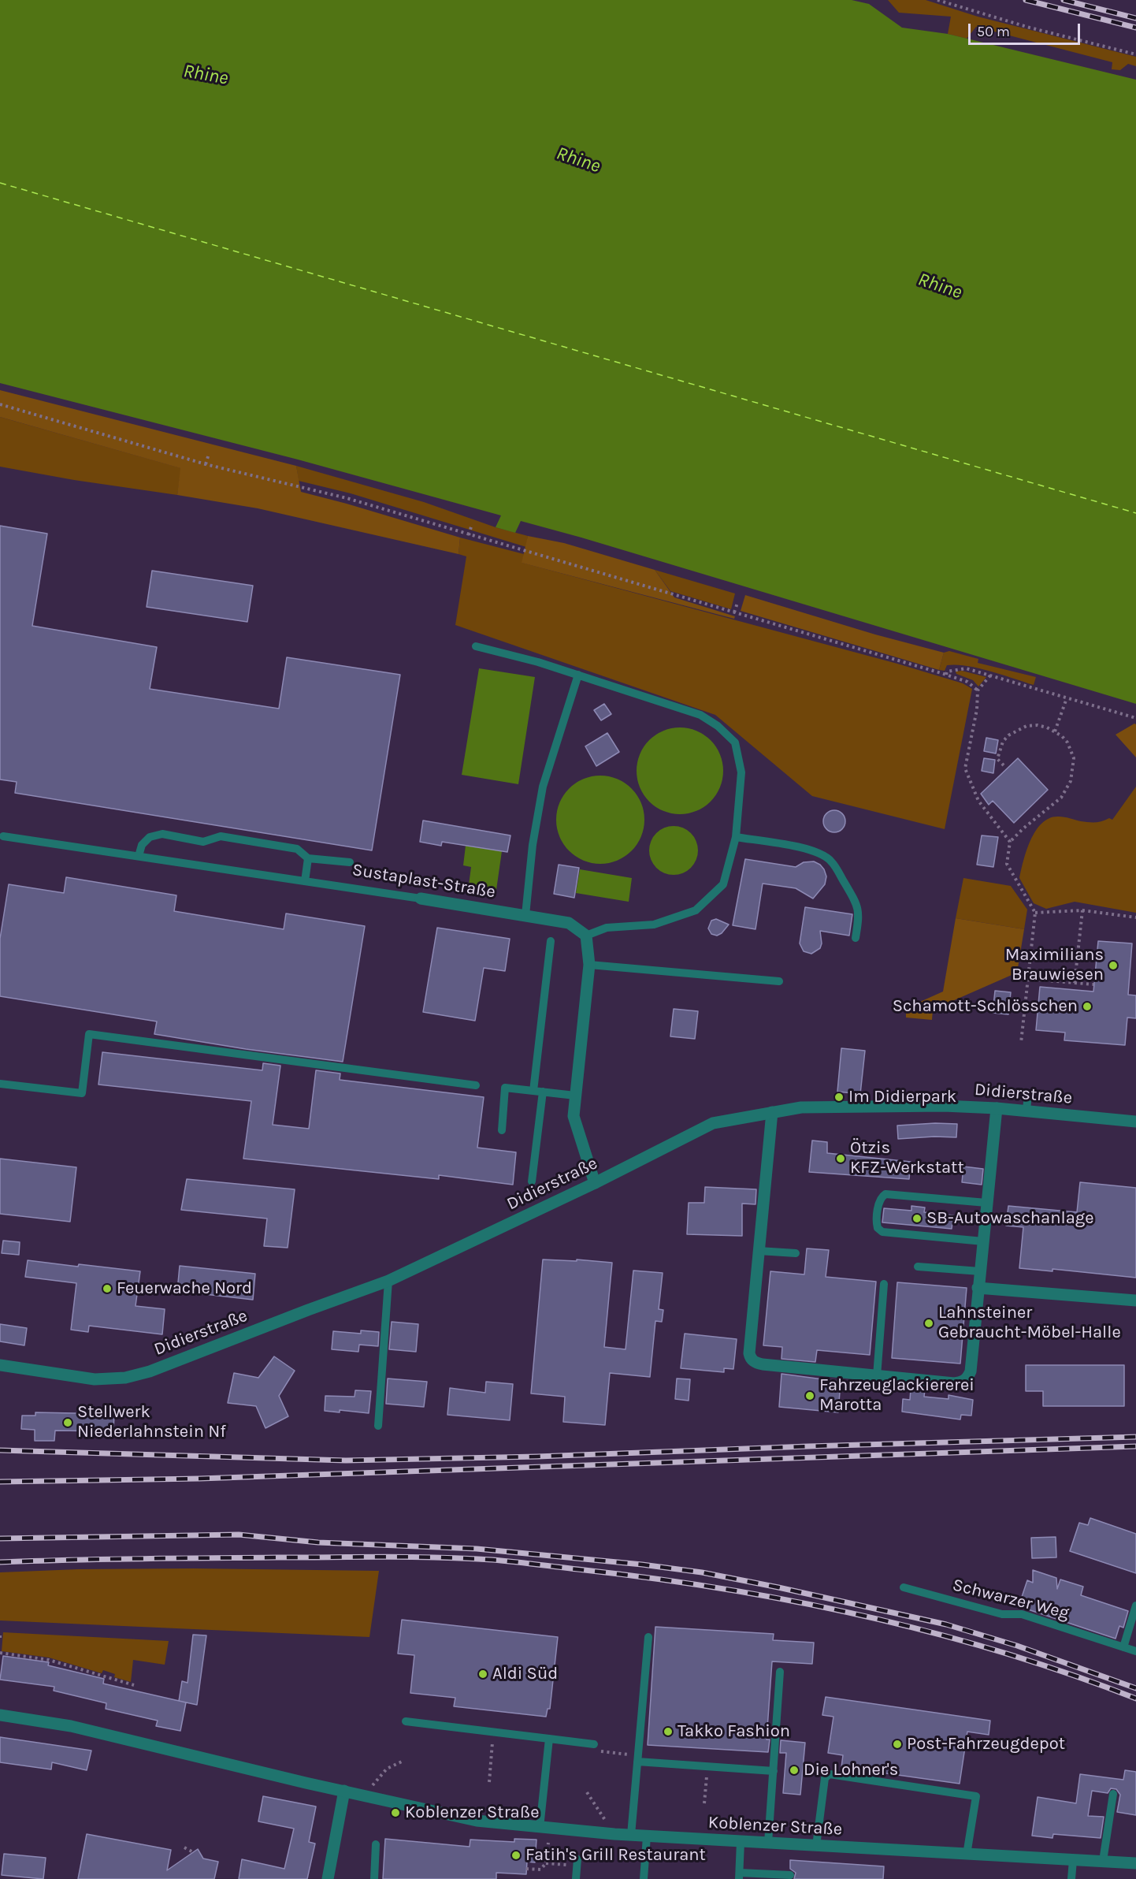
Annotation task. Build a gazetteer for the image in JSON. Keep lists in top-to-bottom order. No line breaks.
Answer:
{"streets":{"street":["Sustaplast-Straße","Didierstraße","Koblenzer Straße"],"lane":["Schwarzer Weg"]},"water":["Rhine"],"places":["Maximilians Brauwiesen","Schamott-Schlösschen","Im Didierpark","Ötzis KFZ-Werkstatt","SB-Autowaschanlage","Feuerwache Nord","Lahnsteiner Gebraucht-Möbel-Halle","Fahrzeuglackiererei Marotta","Stellwerk Niederlahnstein Nf","Aldi Süd","Takko Fashion","Post-Fahrzeugdepot","Die Lohner's","Koblenzer Straße","Fatih's Grill Restaurant"],"scale_bar":"50 m"}
